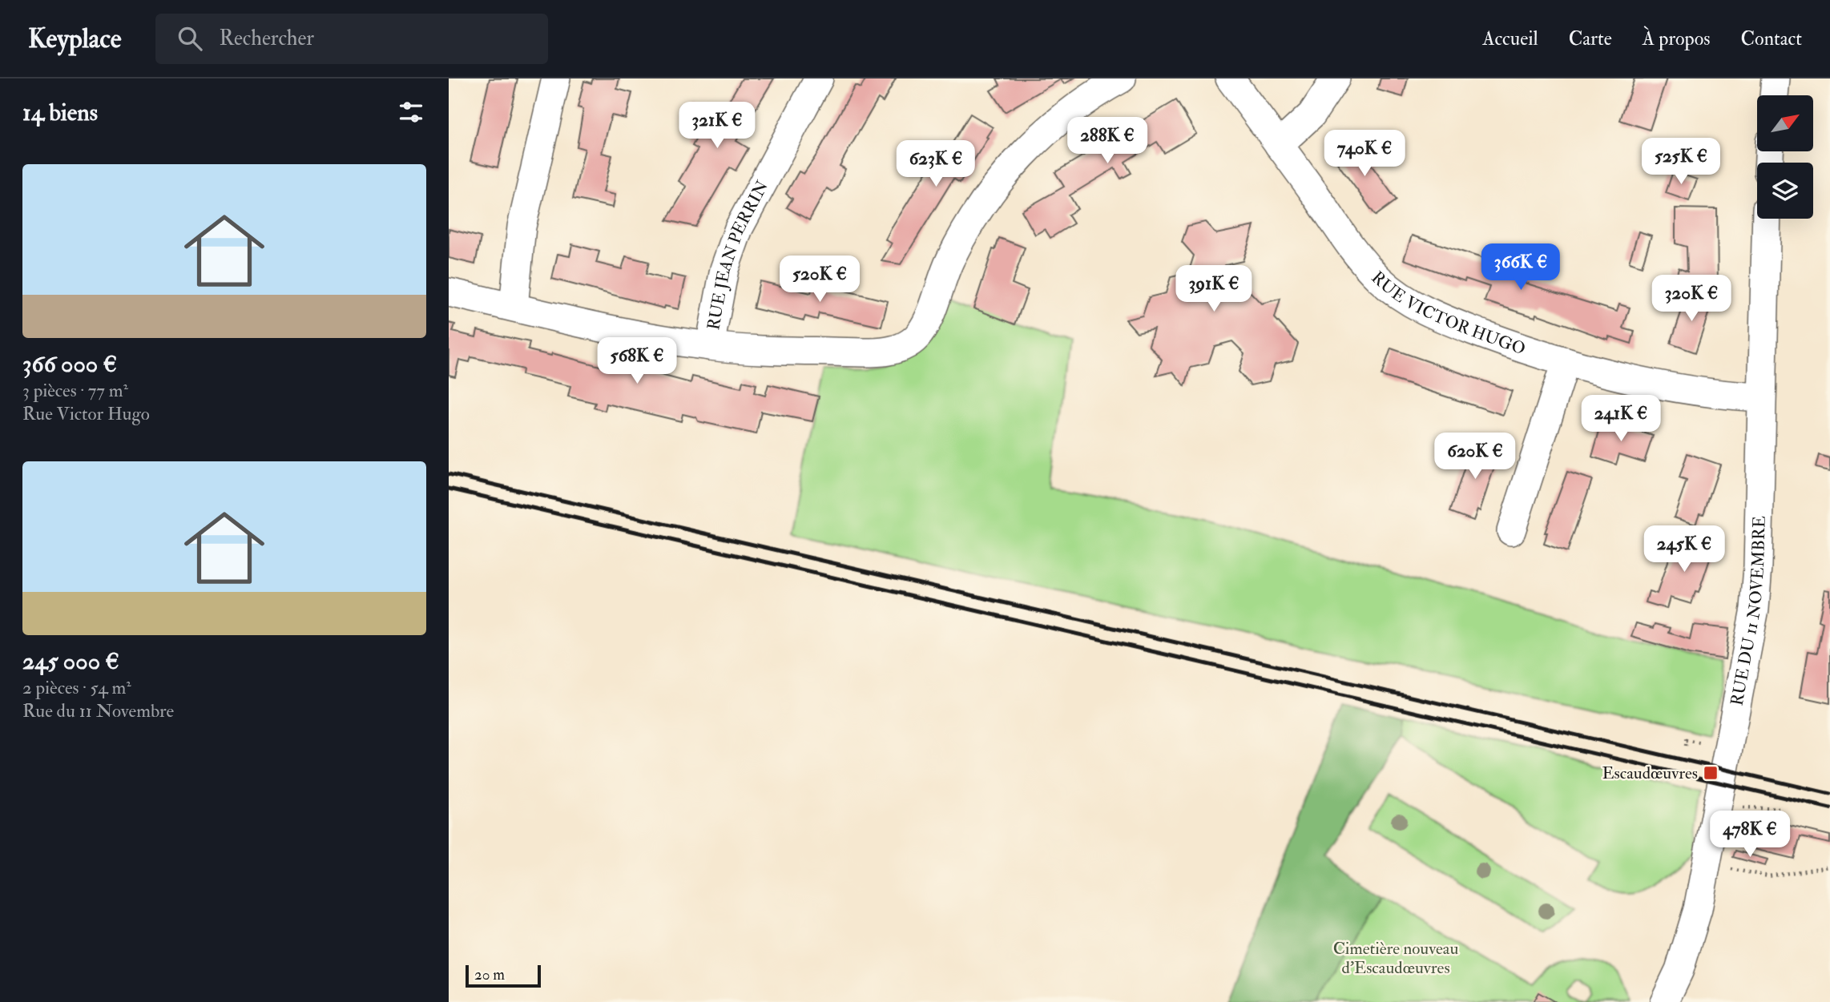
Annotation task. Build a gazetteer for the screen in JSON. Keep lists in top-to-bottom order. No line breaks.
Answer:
{"streets":{"street":["RUE JEAN PERRIN","RUE VICTOR HUGO","RUE DU 11 NOVEMBRE"]},"crossings":[["RUE VICTOR HUGO","RUE DU 11 NOVEMBRE"]],"parks":["Cimetière nouveau d'Escaudœuvres"],"places":{"transit":["Escaudœuvres"]},"scale_bar":"20 m","north":"top right","page":{"header":"Keyplace","search":"Rechercher","nav":["Accueil","Carte","À propos","Contact"],"heading":"14 biens","price":["321K €","288K €","740K €","525K €","623K €","366K €","520K €","391K €","320K €","568K €","241K €","620K €","245K €","478K €"],"list":[{"name":"366 000 €","note":"3 pièces · 77 m² · Rue Victor Hugo"},{"name":"245 000 €","note":"2 pièces · 54 m² · Rue du 11 Novembre"}],"scale":"20 m"}}
